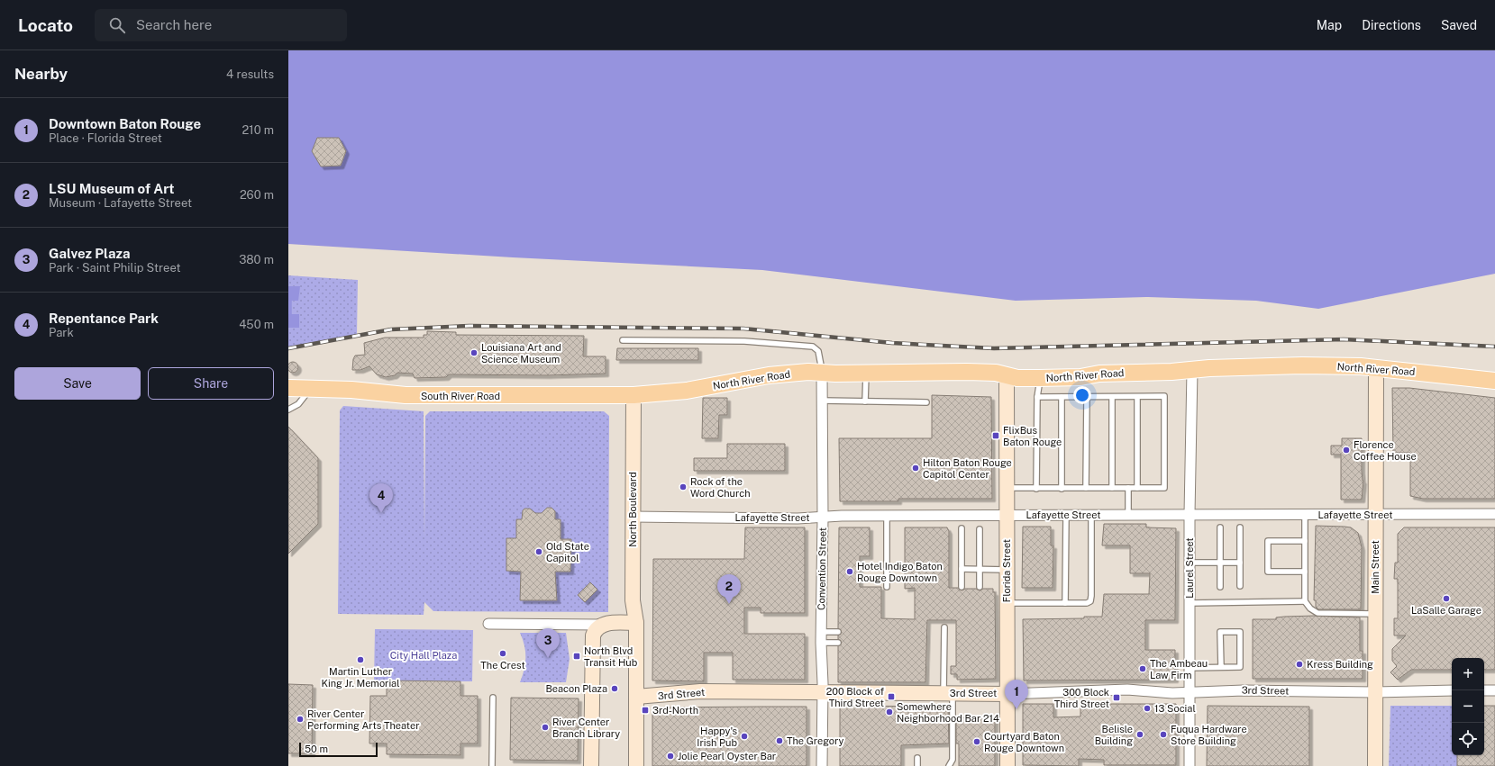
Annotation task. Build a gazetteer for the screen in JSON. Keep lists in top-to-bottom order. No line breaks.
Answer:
{"streets":{"main road":["North River Road","South River Road"],"street":["North Boulevard","Lafayette Street","Main Street","Laurel Street","Convention Street","Florida Street","3rd Street"]},"crossings":[["North River Road","South River Road"],["North River Road","North Boulevard"],["North River Road","Main Street"],["North River Road","Laurel Street"],["North River Road","Convention Street"],["North River Road","Florida Street"],["South River Road","North Boulevard"],["North Boulevard","Lafayette Street"],["North Boulevard","3rd Street"],["Lafayette Street","Main Street"],["Lafayette Street","Laurel Street"],["Lafayette Street","Convention Street"],["Lafayette Street","Florida Street"],["Main Street","3rd Street"],["Laurel Street","3rd Street"],["Convention Street","3rd Street"],["Florida Street","3rd Street"]],"parks":["City Hall Plaza"],"places":{"other":["Louisiana Art and Science Museum","Florence Coffee House","Hilton Baton Rouge Capitol Center","Rock of the Word Church","Old State Capitol","Hotel Indigo Baton Rouge Downtown","LaSalle Garage","The Crest","Martin Luther King Jr. Memorial","Kress Building","The Ambeau Law Firm","Beacon Plaza","13 Social","Somewhere Neighborhood Bar 214","River Center Performing Arts Theater","River Center Branch Library","Belisle Building","Fuqua Hardware Store Building","Happy's Irish Pub","The Gregory","Courtyard Baton Rouge Downtown","Jolie Pearl Oyster Bar"],"transit":["FlixBus Baton Rouge","North Blvd Transit Hub","200 Block of Third Street","300 Block Third Street","3rd-North"]},"scale_bar":"50 m","page":{"header":"Locato","search":"Search here","nav":["Map","Directions","Saved"],"heading":["Nearby","4 results"],"list":[{"mark":"1","name":"Downtown Baton Rouge","note":"Place · Florida Street","value":"210 m"},{"mark":"2","name":"LSU Museum of Art","note":"Museum · Lafayette Street","value":"260 m"},{"mark":"3","name":"Galvez Plaza","note":"Park · Saint Philip Street","value":"380 m"},{"mark":"4","name":"Repentance Park","note":"Park","value":"450 m"}],"buttons":["Save","Share"],"pins":["4","2","3","1"],"map_buttons":["+","−"],"scale":"50 m"}}
